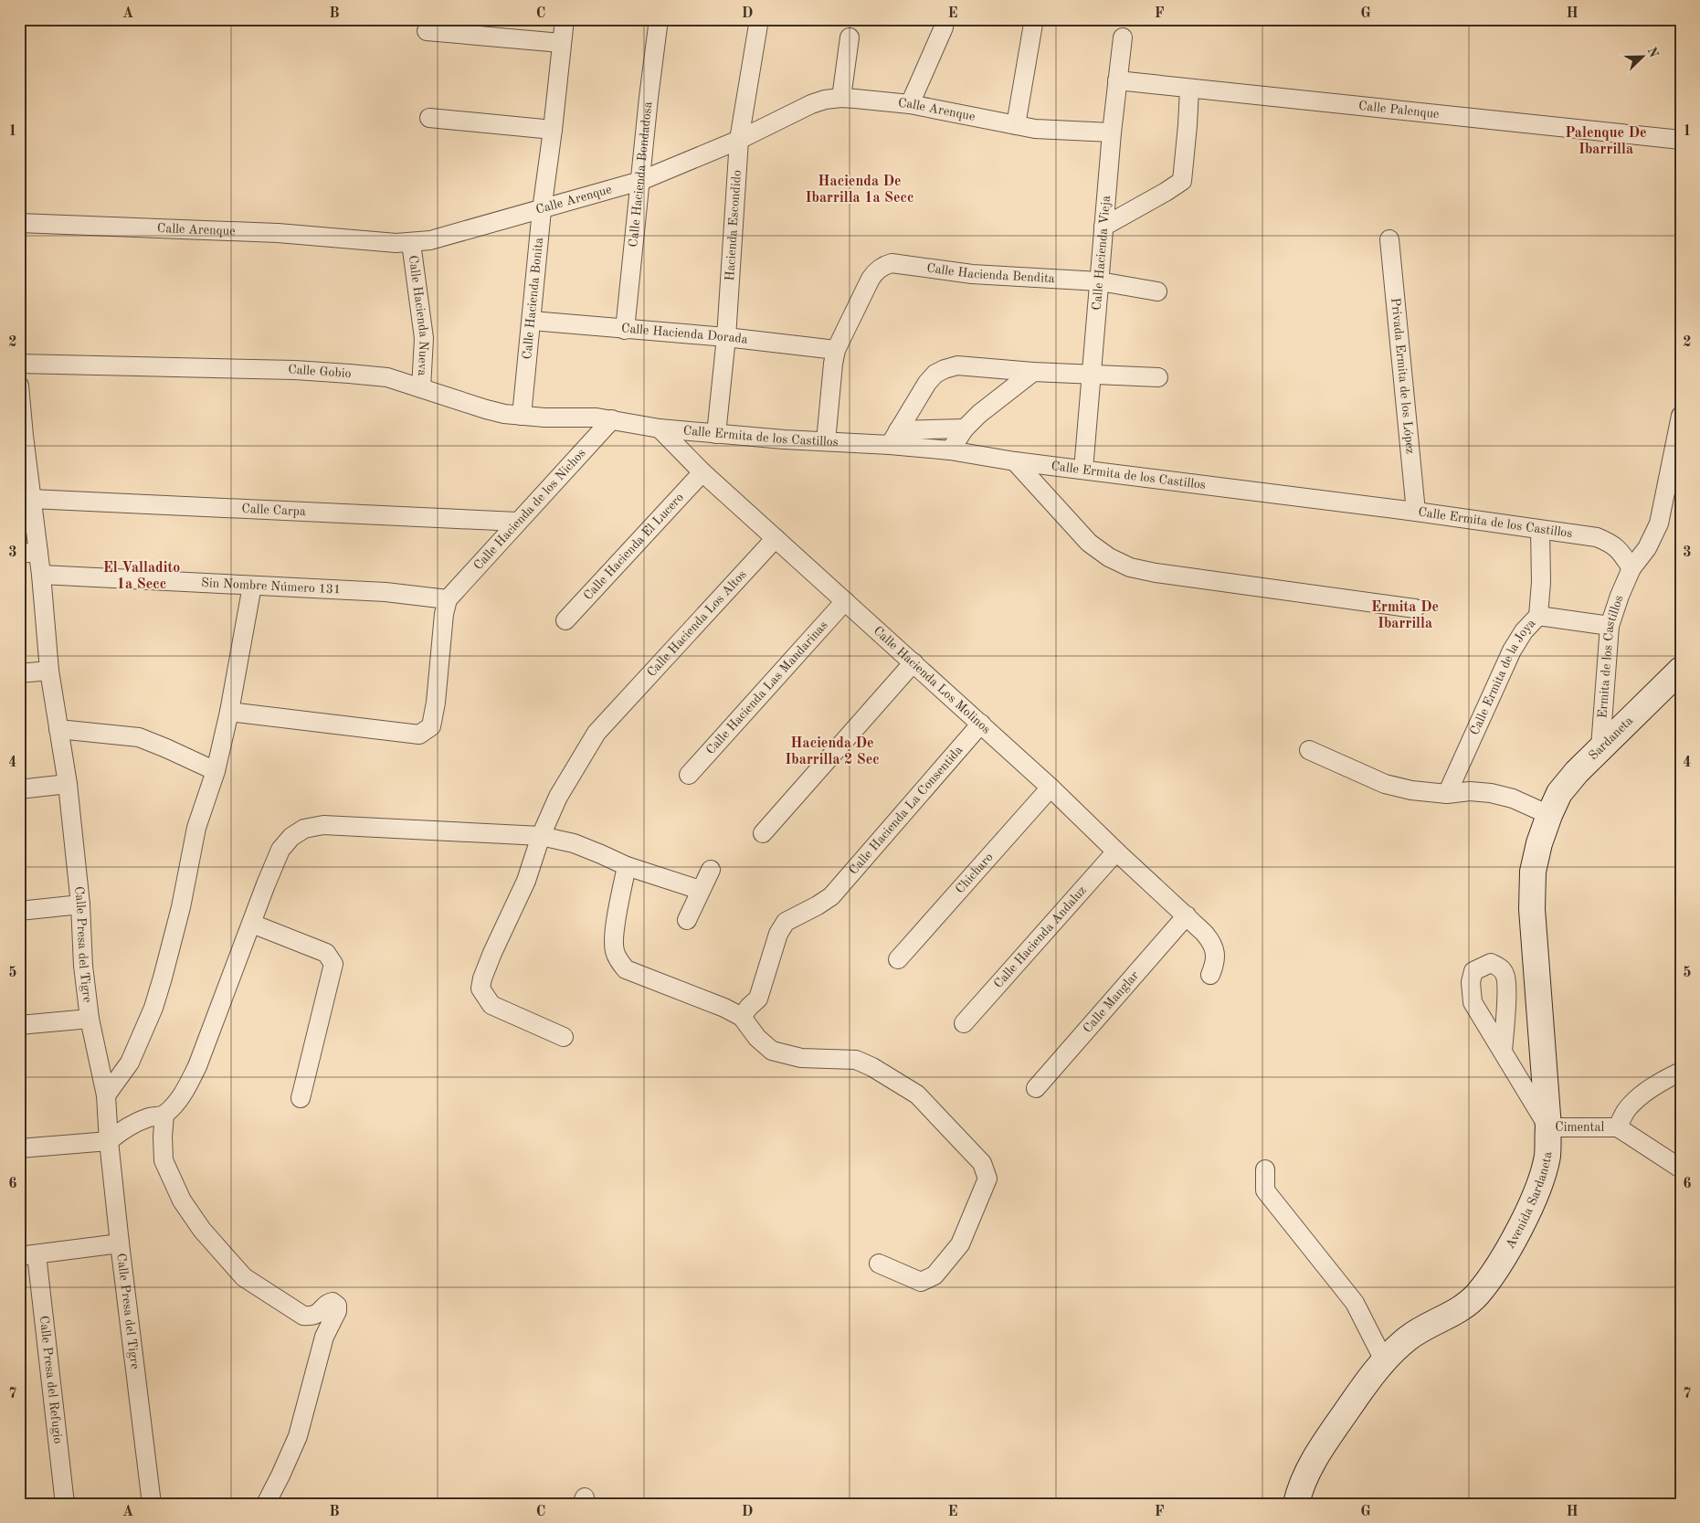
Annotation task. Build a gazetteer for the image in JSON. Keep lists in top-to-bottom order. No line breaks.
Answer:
{"streets":{"street":["Calle Arenque","Calle Palenque","Calle Hacienda Bondadosa","Hacienda Escondido","Calle Hacienda Vieja","Calle Hacienda Bendita","Calle Hacienda Bonita","Calle Hacienda Nueva","Calle Hacienda Dorada","Calle Gobio","Privada Ermita de los López","Calle Ermita de los Castillos","Calle Hacienda de los Nichos","Calle Carpa","Calle Hacienda El Lucero","Sin Nombre Número 131","Calle Hacienda Los Altos","Ermita de los Castillos","Calle Ermita de la Joya","Calle Hacienda Los Molinos","Calle Hacienda Las Mandarinas","Sardaneta","Calle Hacienda La Consentida","Chicharo","Calle Hacienda Andaluz","Calle Presa del Tigre","Calle Manglar","Cimental","Avenida Sardaneta","Calle Presa del Refugio"]},"crossings":[["Calle Arenque","Calle Hacienda Bondadosa"],["Calle Arenque","Hacienda Escondido"],["Calle Arenque","Calle Hacienda Vieja"],["Calle Arenque","Calle Hacienda Bonita"],["Calle Arenque","Calle Hacienda Nueva"],["Calle Palenque","Calle Hacienda Vieja"],["Calle Hacienda Bondadosa","Calle Hacienda Dorada"],["Hacienda Escondido","Calle Hacienda Dorada"],["Hacienda Escondido","Calle Ermita de los Castillos"],["Calle Hacienda Vieja","Calle Hacienda Bendita"],["Calle Hacienda Vieja","Calle Ermita de los Castillos"],["Calle Hacienda Bendita","Calle Hacienda Dorada"],["Calle Hacienda Bonita","Calle Hacienda Dorada"],["Calle Hacienda Bonita","Calle Gobio"],["Calle Hacienda Nueva","Calle Gobio"],["Calle Gobio","Calle Ermita de los Castillos"],["Calle Gobio","Calle Hacienda de los Nichos"],["Privada Ermita de los López","Calle Ermita de los Castillos"],["Calle Ermita de los Castillos","Calle Hacienda de los Nichos"],["Calle Ermita de los Castillos","Ermita de los Castillos"],["Calle Ermita de los Castillos","Calle Ermita de la Joya"],["Calle Ermita de los Castillos","Calle Hacienda Los Molinos"],["Calle Hacienda de los Nichos","Calle Carpa"],["Calle Hacienda de los Nichos","Sin Nombre Número 131"],["Calle Carpa","Calle Presa del Tigre"],["Calle Hacienda El Lucero","Calle Hacienda Los Molinos"],["Sin Nombre Número 131","Calle Presa del Tigre"],["Calle Hacienda Los Altos","Calle Hacienda Los Molinos"],["Ermita de los Castillos","Sardaneta"],["Calle Hacienda Los Molinos","Calle Hacienda Las Mandarinas"],["Calle Hacienda Los Molinos","Calle Hacienda La Consentida"],["Calle Hacienda Los Molinos","Chicharo"],["Calle Hacienda Los Molinos","Calle Hacienda Andaluz"],["Calle Hacienda Los Molinos","Calle Manglar"],["Sardaneta","Avenida Sardaneta"],["Cimental","Avenida Sardaneta"]],"districts":["Palenque De Ibarrilla","Hacienda De Ibarrilla 1a Secc","El Valladito 1a Secc","Ermita De Ibarrilla","Hacienda De Ibarrilla 2 Sec"],"north":"top right","grid":{"columns":["A","B","C","D","E","F","G","H"],"rows":["1","2","3","4","5","6","7"]}}
